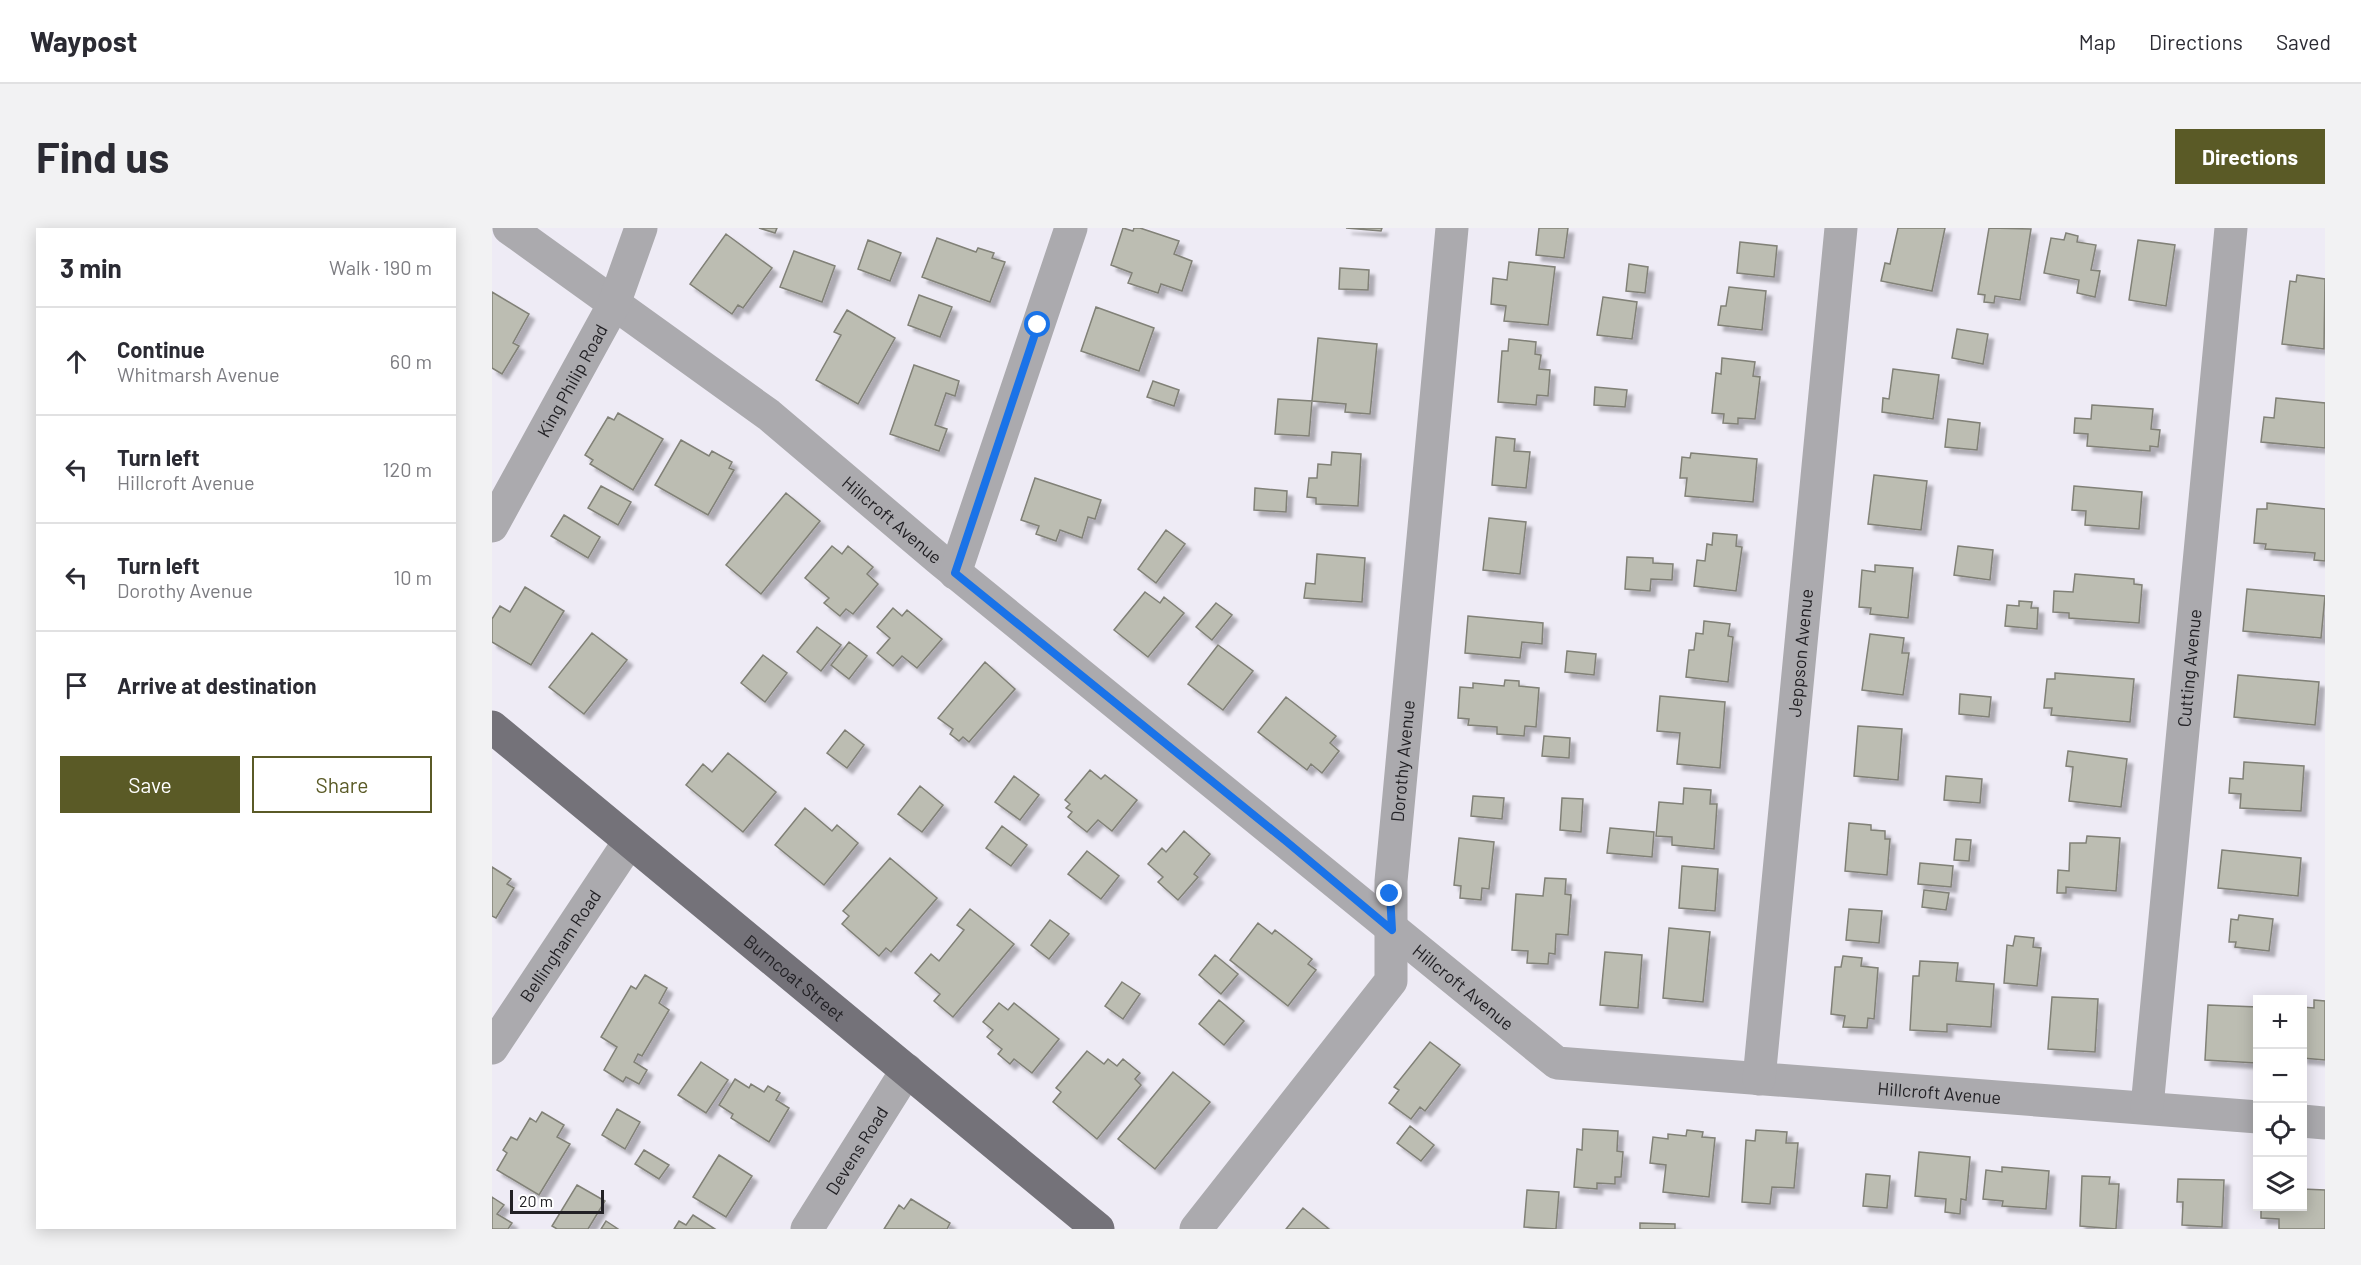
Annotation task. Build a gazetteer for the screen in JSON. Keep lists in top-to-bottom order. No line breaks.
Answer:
{"streets":{"main road":["Burncoat Street"],"street":["King Philip Road","Hillcroft Avenue","Jeppson Avenue","Cutting Avenue","Dorothy Avenue","Bellingham Road","Devens Road"]},"crossings":[["King Philip Road","Hillcroft Avenue"],["Hillcroft Avenue","Jeppson Avenue"],["Hillcroft Avenue","Cutting Avenue"],["Hillcroft Avenue","Dorothy Avenue"],["Bellingham Road","Burncoat Street"],["Burncoat Street","Devens Road"]],"scale_bar":"20 m","page":{"header":"Waypost","nav":["Map","Directions","Saved"],"buttons":["Directions",["Save","Share"]],"title":"Find us","heading":["3 min","Walk · 190 m"],"list":[["Continue","Whitmarsh Avenue","60 m"],["Turn left","Hillcroft Avenue","120 m"],["Turn left","Dorothy Avenue","10 m"],"Arrive at destination"],"map_buttons":["+","−"],"scale":"20 m"}}
